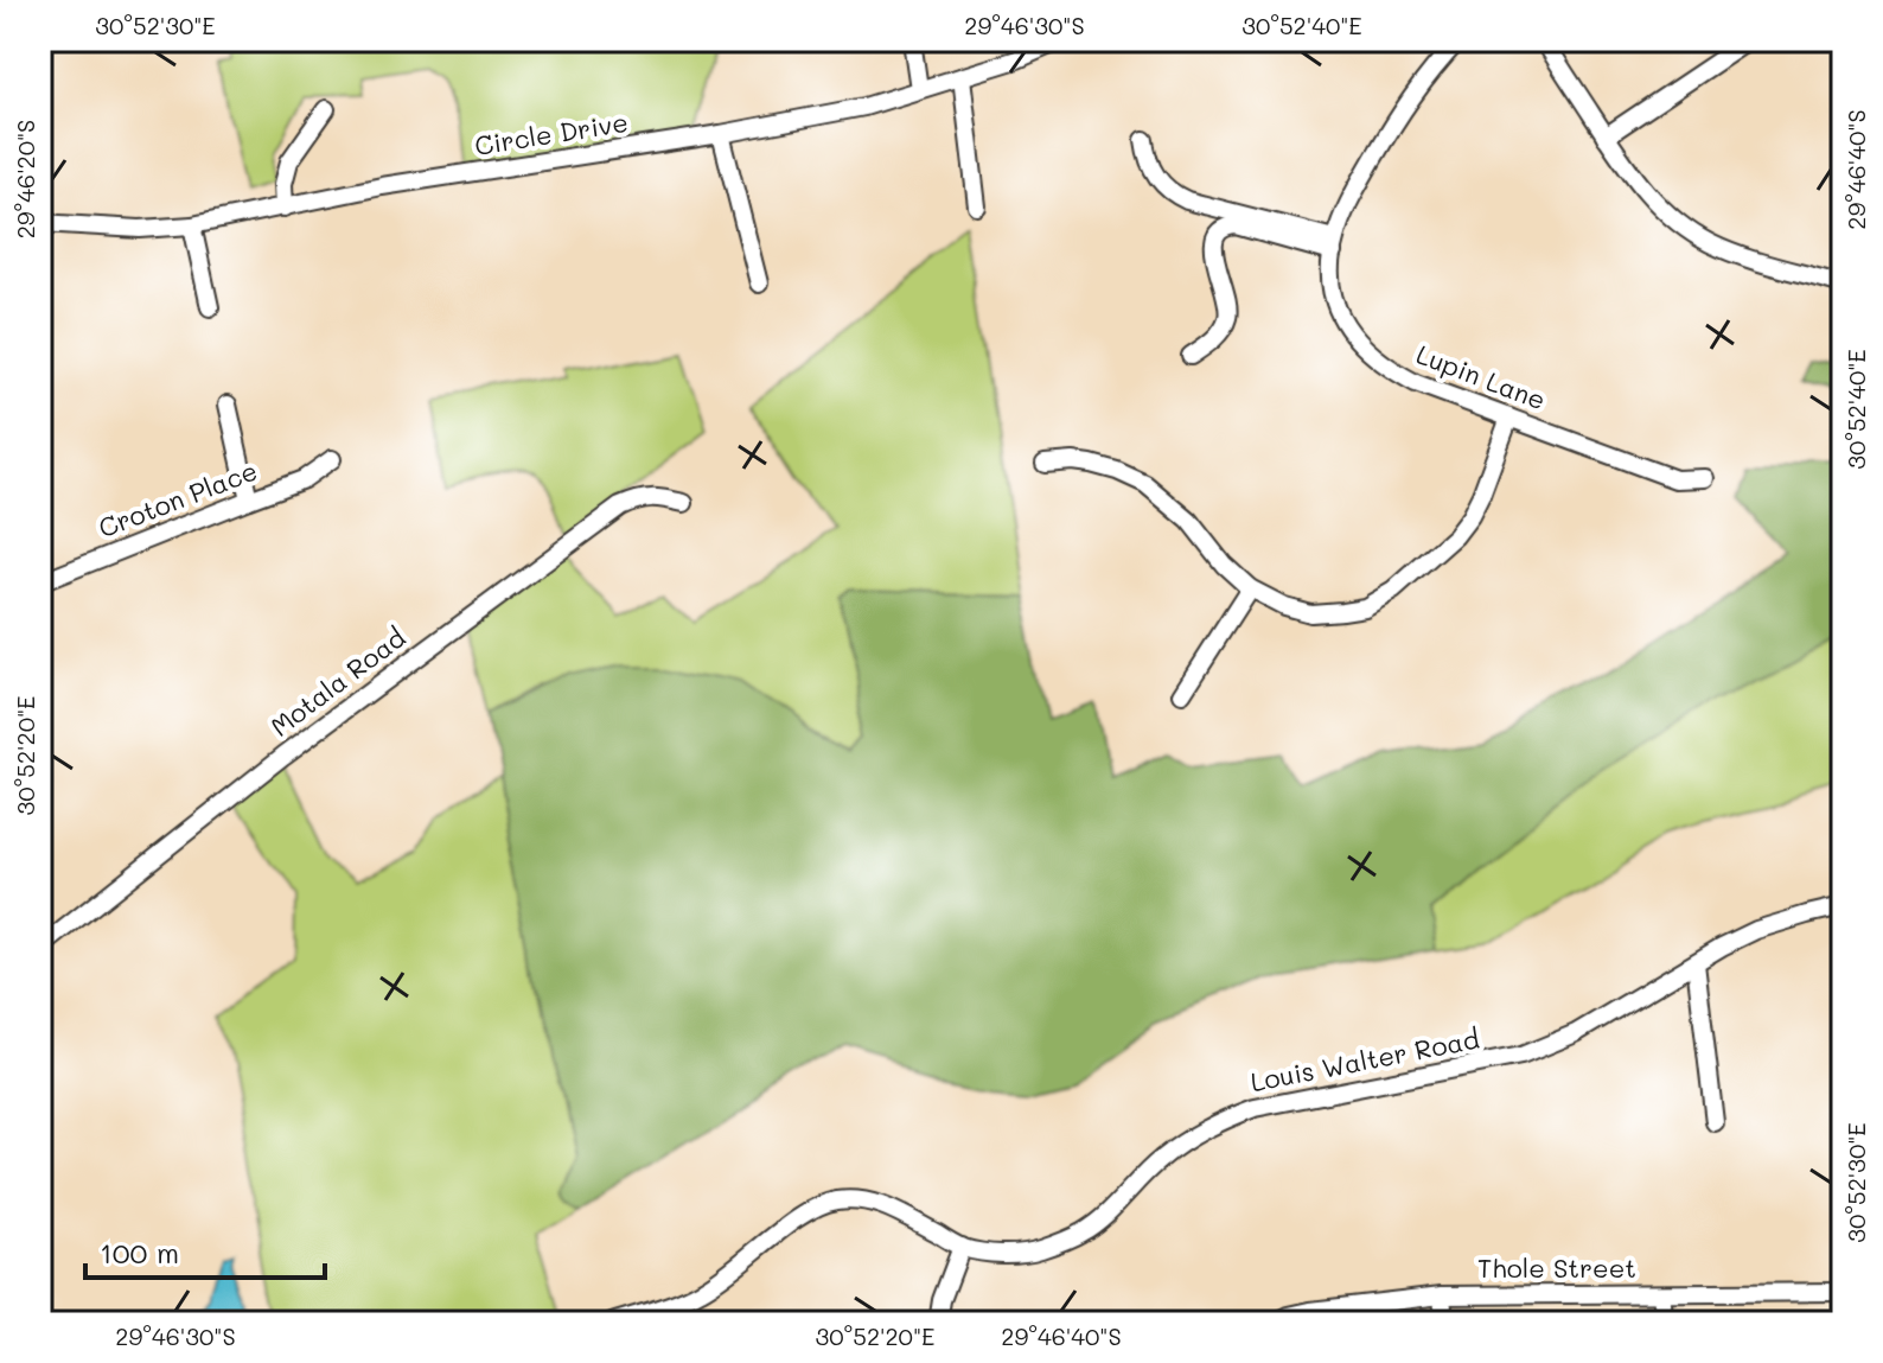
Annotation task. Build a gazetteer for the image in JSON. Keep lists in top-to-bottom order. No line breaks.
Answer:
{"streets":{"street":["Circle Drive","Lupin Lane","Croton Place","Motala Road","Louis Walter Road","Thole Street"]},"scale_bar":"100 m","coordinates":["30°52'30\"E","29°46'30\"S","30°52'40\"E","29°46'40\"S","29°46'20\"S","30°52'20\"E"]}
